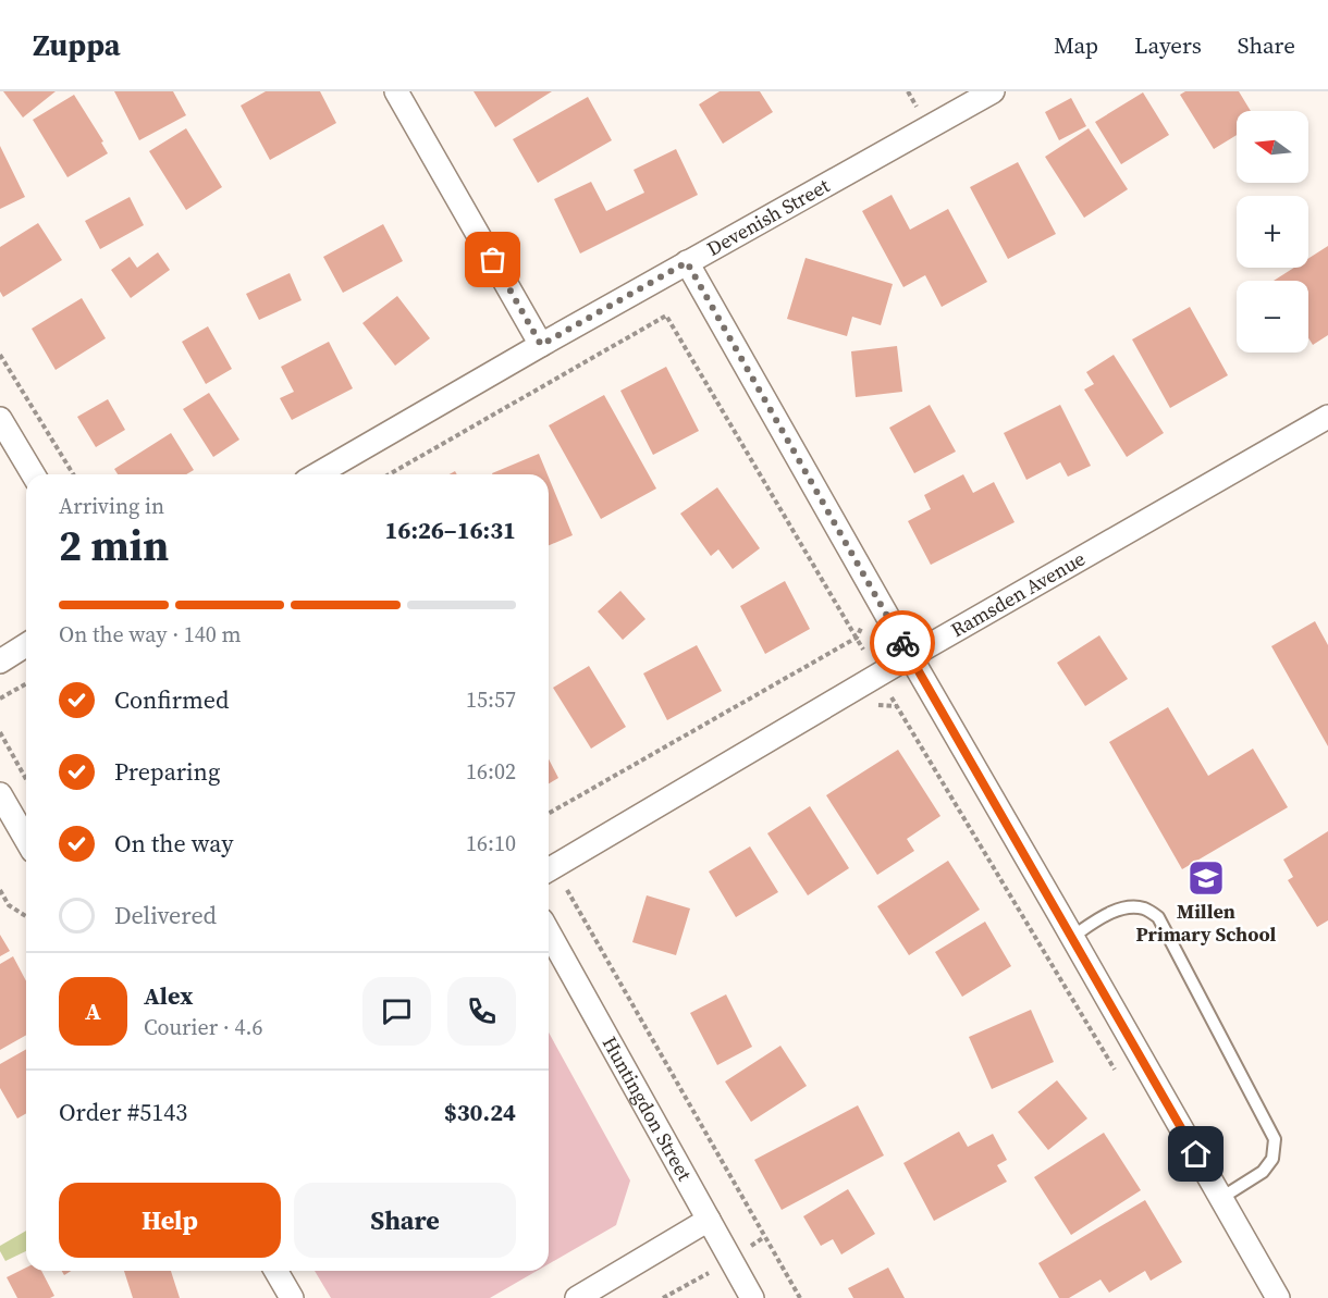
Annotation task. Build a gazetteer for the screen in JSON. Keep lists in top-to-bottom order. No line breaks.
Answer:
{"streets":{"street":["Devenish Street","Ramsden Avenue","Huntingdon Street"]},"places":{"school or university":["Millen Primary School"]},"north":"left","page":{"header":"Zuppa","nav":["Map","Layers","Share"],"map_buttons":["+","−"],"heading":["2 min","Arriving in","16:26–16:31"],"panel":["Alex","Courier · 4.6","Order #5143","$30.24"],"bar":"On the way · 140 m","list":[["Confirmed","15:57"],["Preparing","16:02"],["On the way","16:10"],"Delivered"],"round":"A","buttons":["Help","Share"]}}
